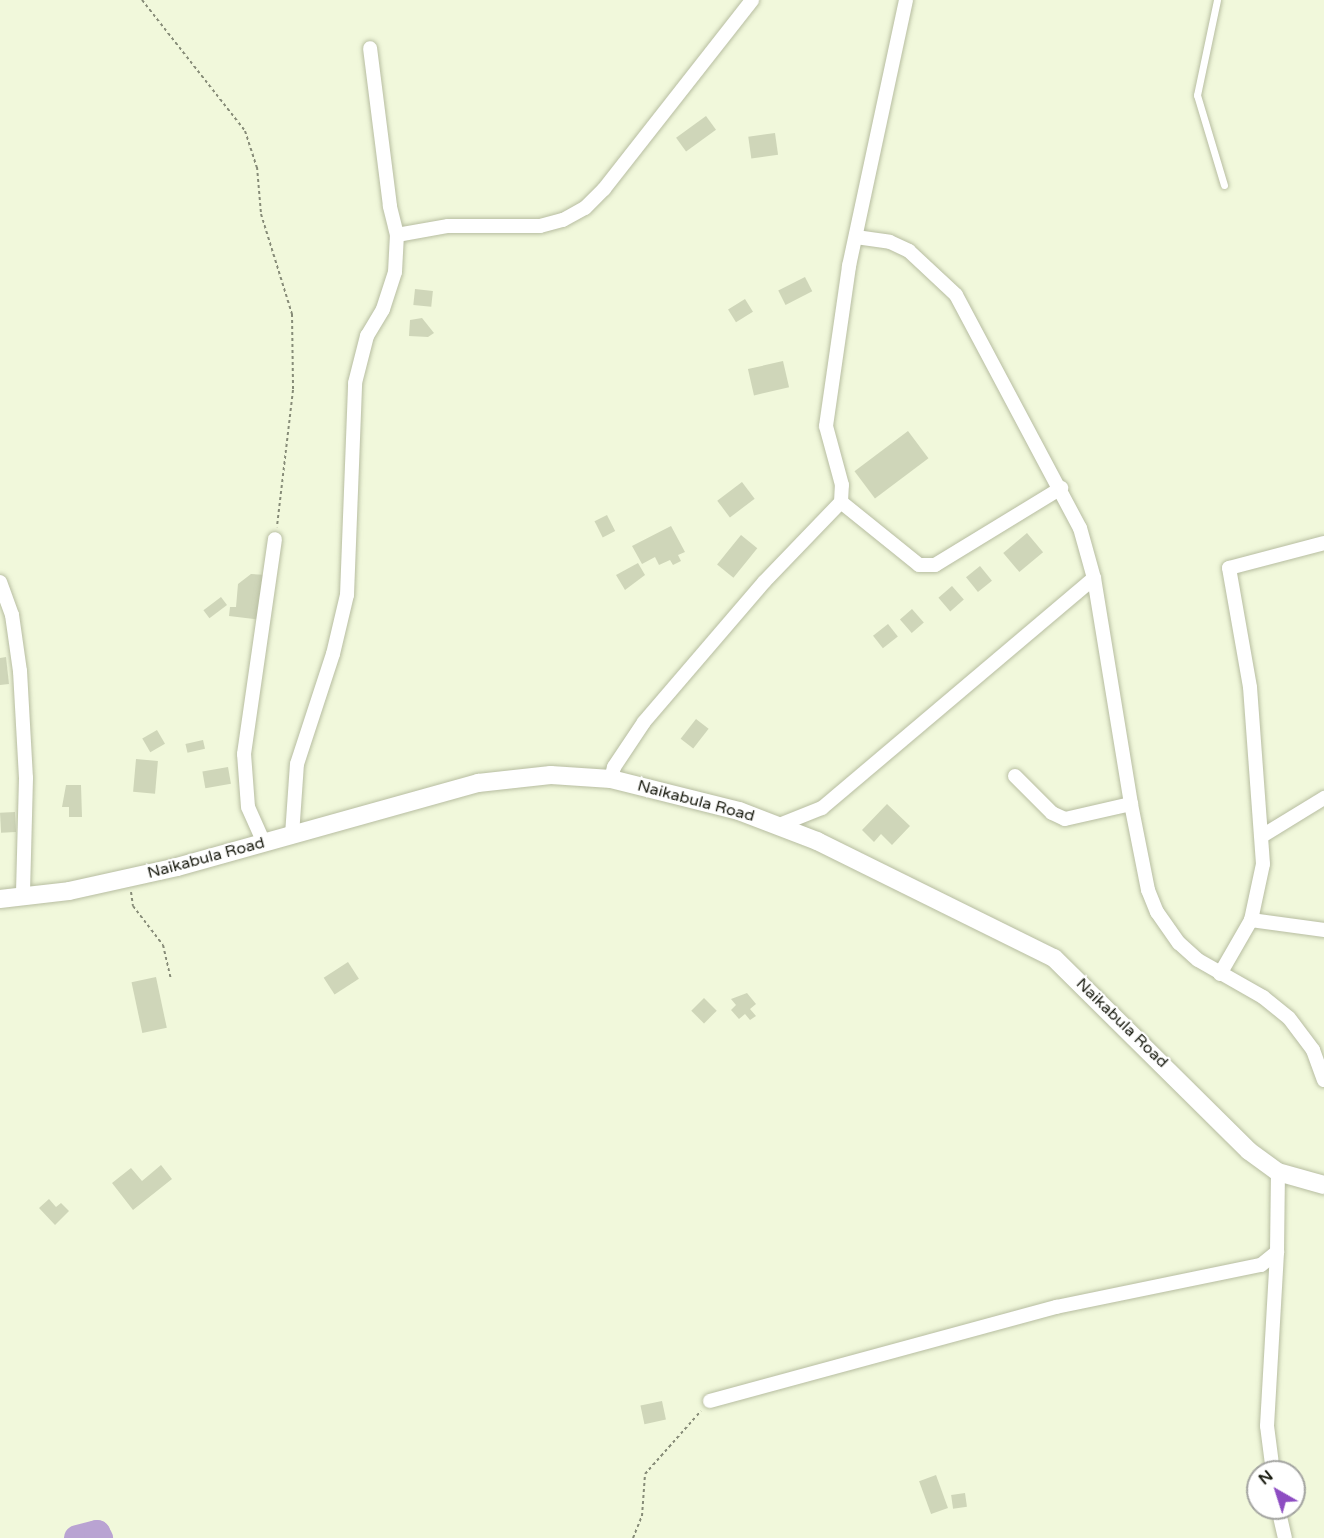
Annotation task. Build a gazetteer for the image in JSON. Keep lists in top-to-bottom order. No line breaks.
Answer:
{"streets":{"street":["Naikabula Road"]},"north":"top left"}
